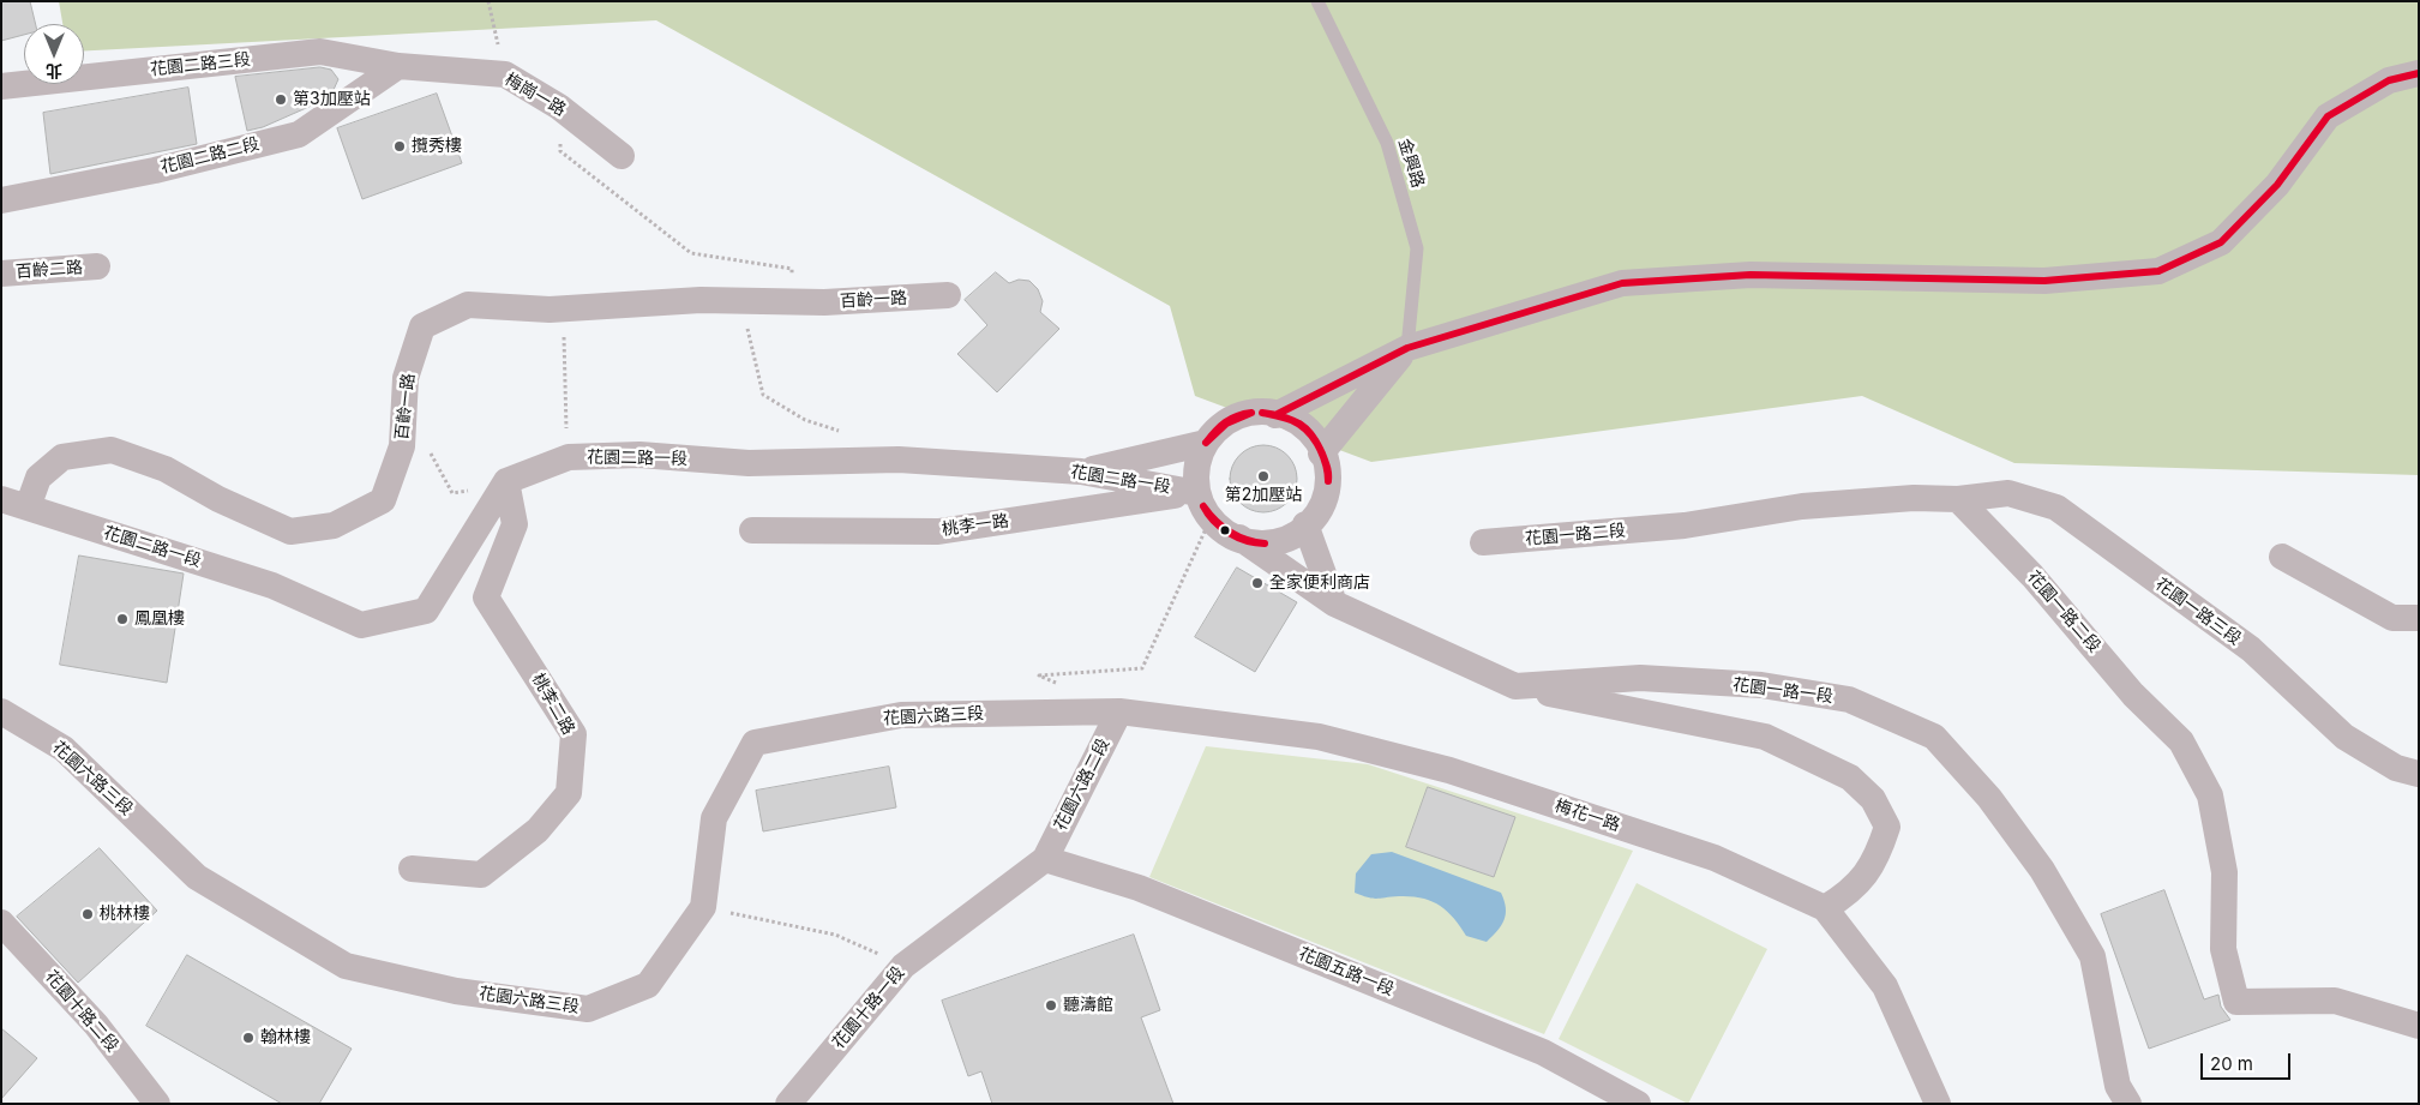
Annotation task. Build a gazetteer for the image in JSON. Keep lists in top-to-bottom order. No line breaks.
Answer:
{"streets":{"street":["花園二路三段","梅崗一路","花園二路二段","百齡二路","百齡一路","花園二路一段","桃李一路","花園一路二段","花園一路三段","花園一路一段","桃李二路","花園六路三段","花園六路二段","梅花一路","花園五路一段","花園十路一段","花園十路二段"],"lane":["金興路"]},"crossings":[["花園二路三段","梅崗一路"],["花園二路三段","花園二路二段"],["梅崗一路","花園二路二段"],["百齡一路","花園二路一段"],["花園二路一段","桃李一路"],["花園二路一段","花園一路一段"],["花園二路一段","桃李二路"],["桃李一路","花園一路一段"],["花園一路二段","花園一路三段"],["花園六路三段","花園六路二段"],["花園六路三段","梅花一路"],["花園六路二段","梅花一路"],["花園六路二段","花園五路一段"],["花園六路二段","花園十路一段"],["花園五路一段","花園十路一段"]],"places":["第3加壓站","攬秀樓","第2加壓站","全家便利商店","鳳凰樓","桃林樓","聽濤館","翰林樓"],"scale_bar":"20 m","north":"bottom"}
